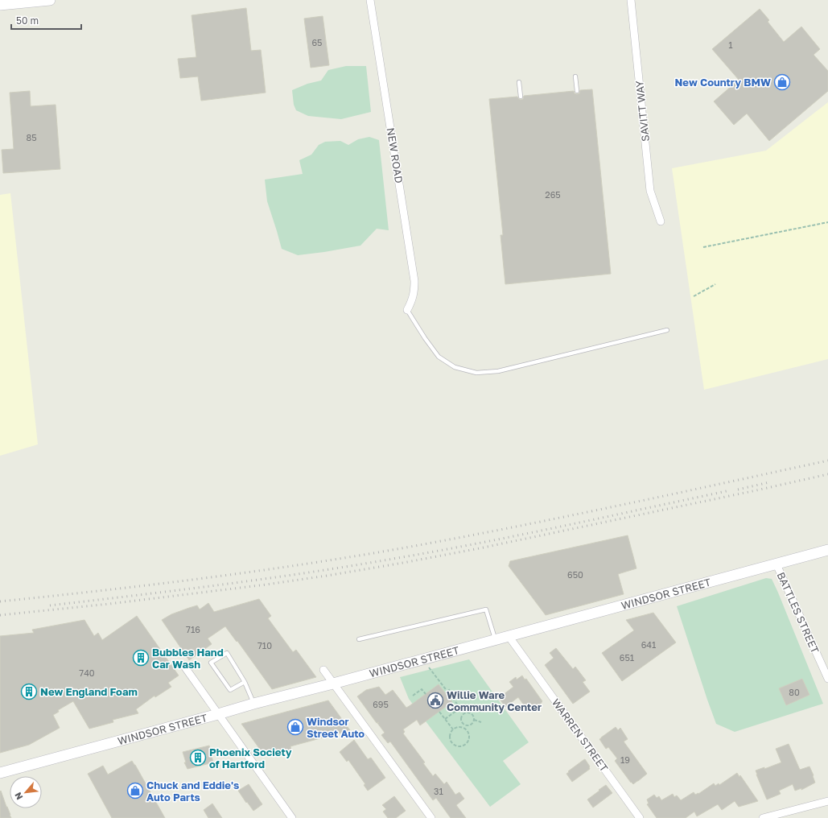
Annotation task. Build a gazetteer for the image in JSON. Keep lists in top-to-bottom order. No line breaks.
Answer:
{"streets":{"main road":["WINDSOR STREET"],"street":["SAVITT WAY","NEW ROAD","BATTLES STREET","WARREN STREET"]},"crossings":[["WINDSOR STREET","BATTLES STREET"],["WINDSOR STREET","WARREN STREET"]],"places":{"shop":["New Country BMW","Windsor Street Auto","Chuck and Eddie's Auto Parts"],"building":["Bubbles Hand Car Wash","New England Foam","Phoenix Society of Hartford"],"public building":["Willie Ware Community Center"]},"house_numbers":["65","1","85","265","650","716","641","710","651","740","80","695","19","31"],"scale_bar":"50 m","north":"bottom left"}
